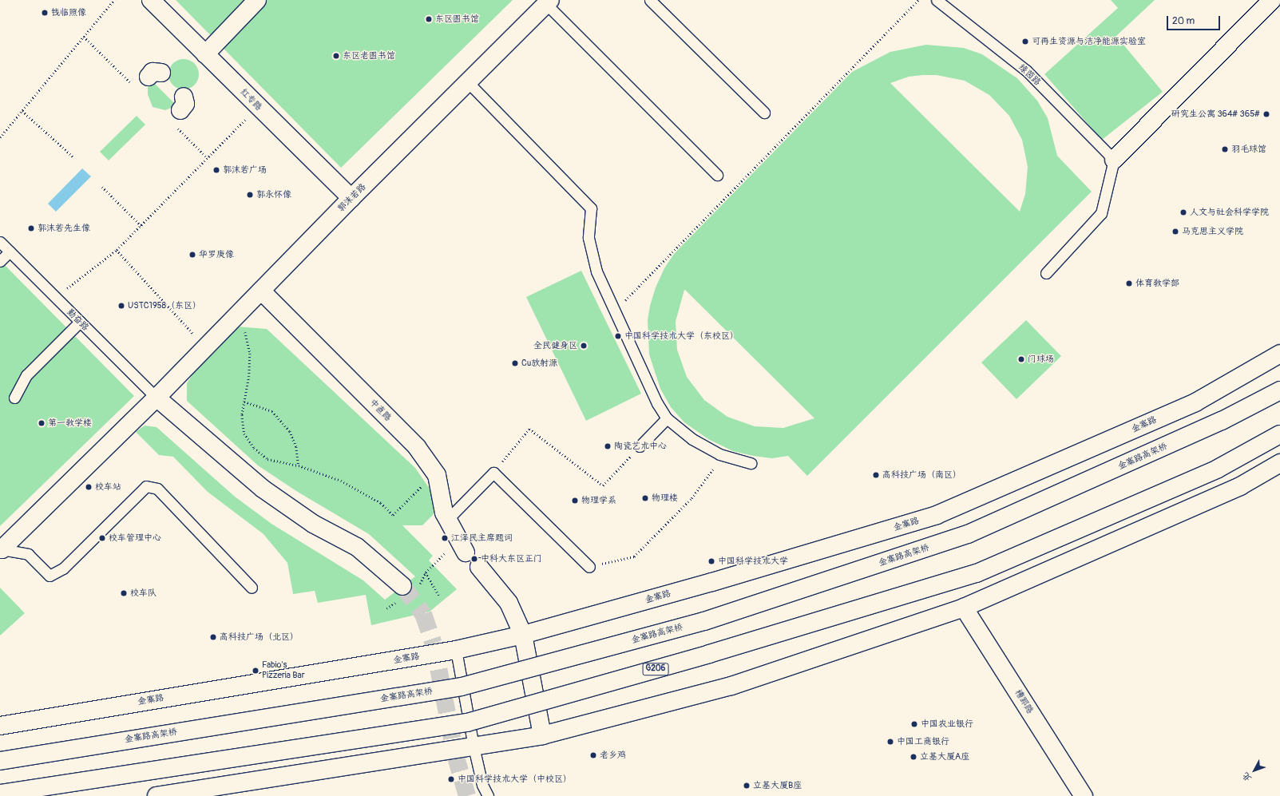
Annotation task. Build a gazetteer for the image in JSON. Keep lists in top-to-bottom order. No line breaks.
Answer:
{"streets":{"main road":["红专路","郭沫若路","中直路","金寨路","金寨路高架桥","G206","槽郢路"],"lane":["绿茵路","勤奋路"]},"crossings":[["红专路","郭沫若路"],["郭沫若路","勤奋路"],["郭沫若路","中直路"]],"places":["钱临照像","东区图书馆","可再生资源与洁净能源实验室","东区老图书馆","研究生公寓 364# 365#","羽毛球馆","郭沫若广场","郭永怀像","人文与社会科学学院","郭沫若先生像","马克思主义学院","华罗庚像","体育教学部","USTC1958（东区）","中国科学技术大学（东校区）","全民健身区","门球场","Cu放射源","第一教学楼","陶瓷艺术中心","高科技广场（南区）","校车站","物理楼","物理学系","校车管理中心","江泽民主席题词","中科大东区正门","中国科学技术大学","校车队","高科技广场（北区）","Fabio's Pizzeria Bar","中国农业银行","中国工商银行","老乡鸡","立基大厦A座","中国科学技术大学（中校区）","立基大厦B座"],"scale_bar":"20 m","north":"bottom left"}
